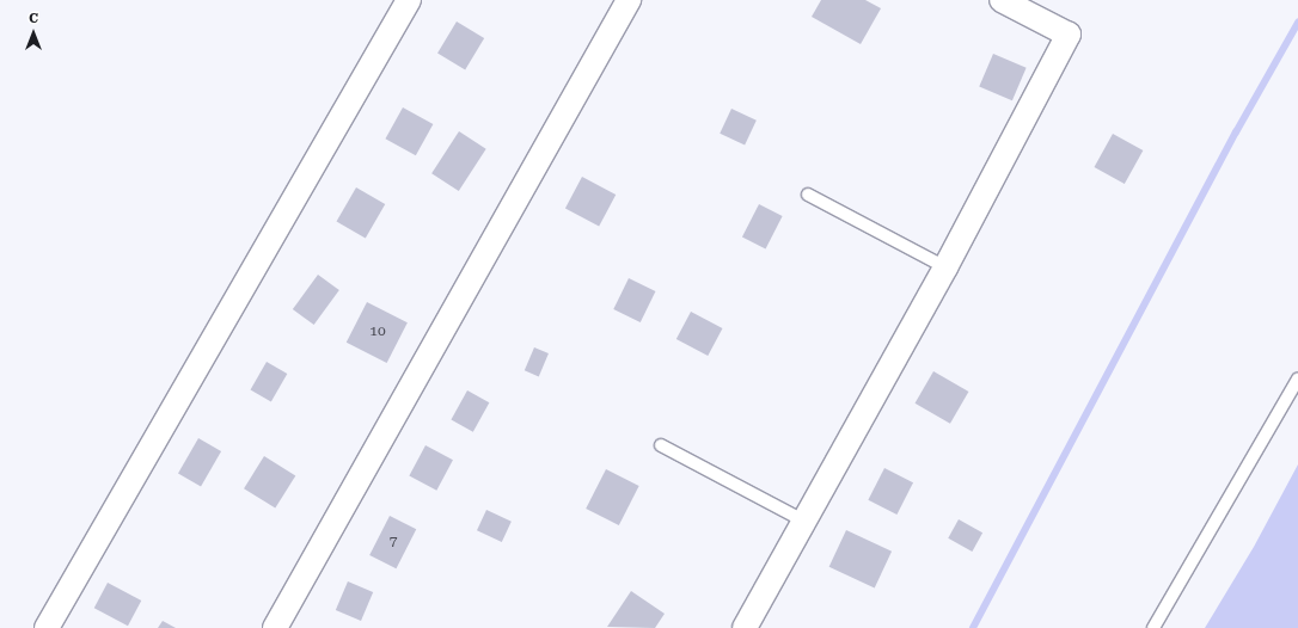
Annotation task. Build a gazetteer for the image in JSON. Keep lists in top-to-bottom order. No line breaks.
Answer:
{"house_numbers":["10","7"],"north":"top"}
